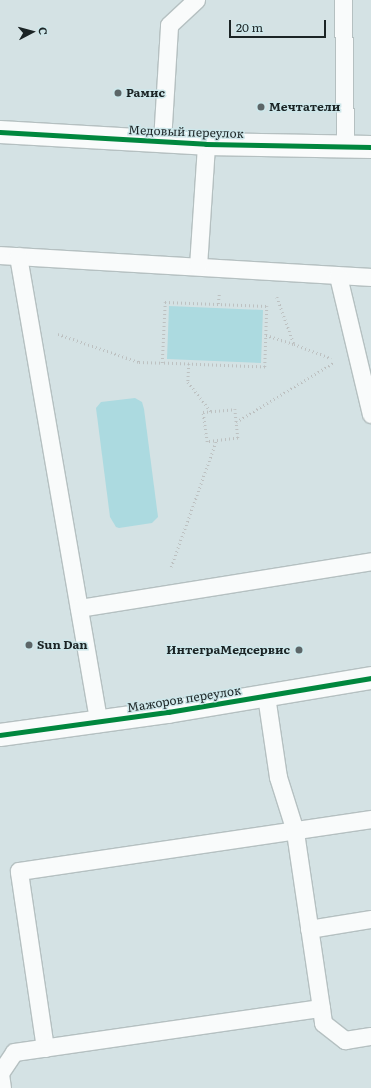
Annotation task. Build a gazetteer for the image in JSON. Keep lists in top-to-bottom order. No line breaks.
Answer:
{"streets":{"street":["Медовый переулок","Мажоров переулок"]},"places":["Рамис","Мечтатели","Sun Dan","ИнтеграМедсервис"],"scale_bar":"20 m","north":"right"}
